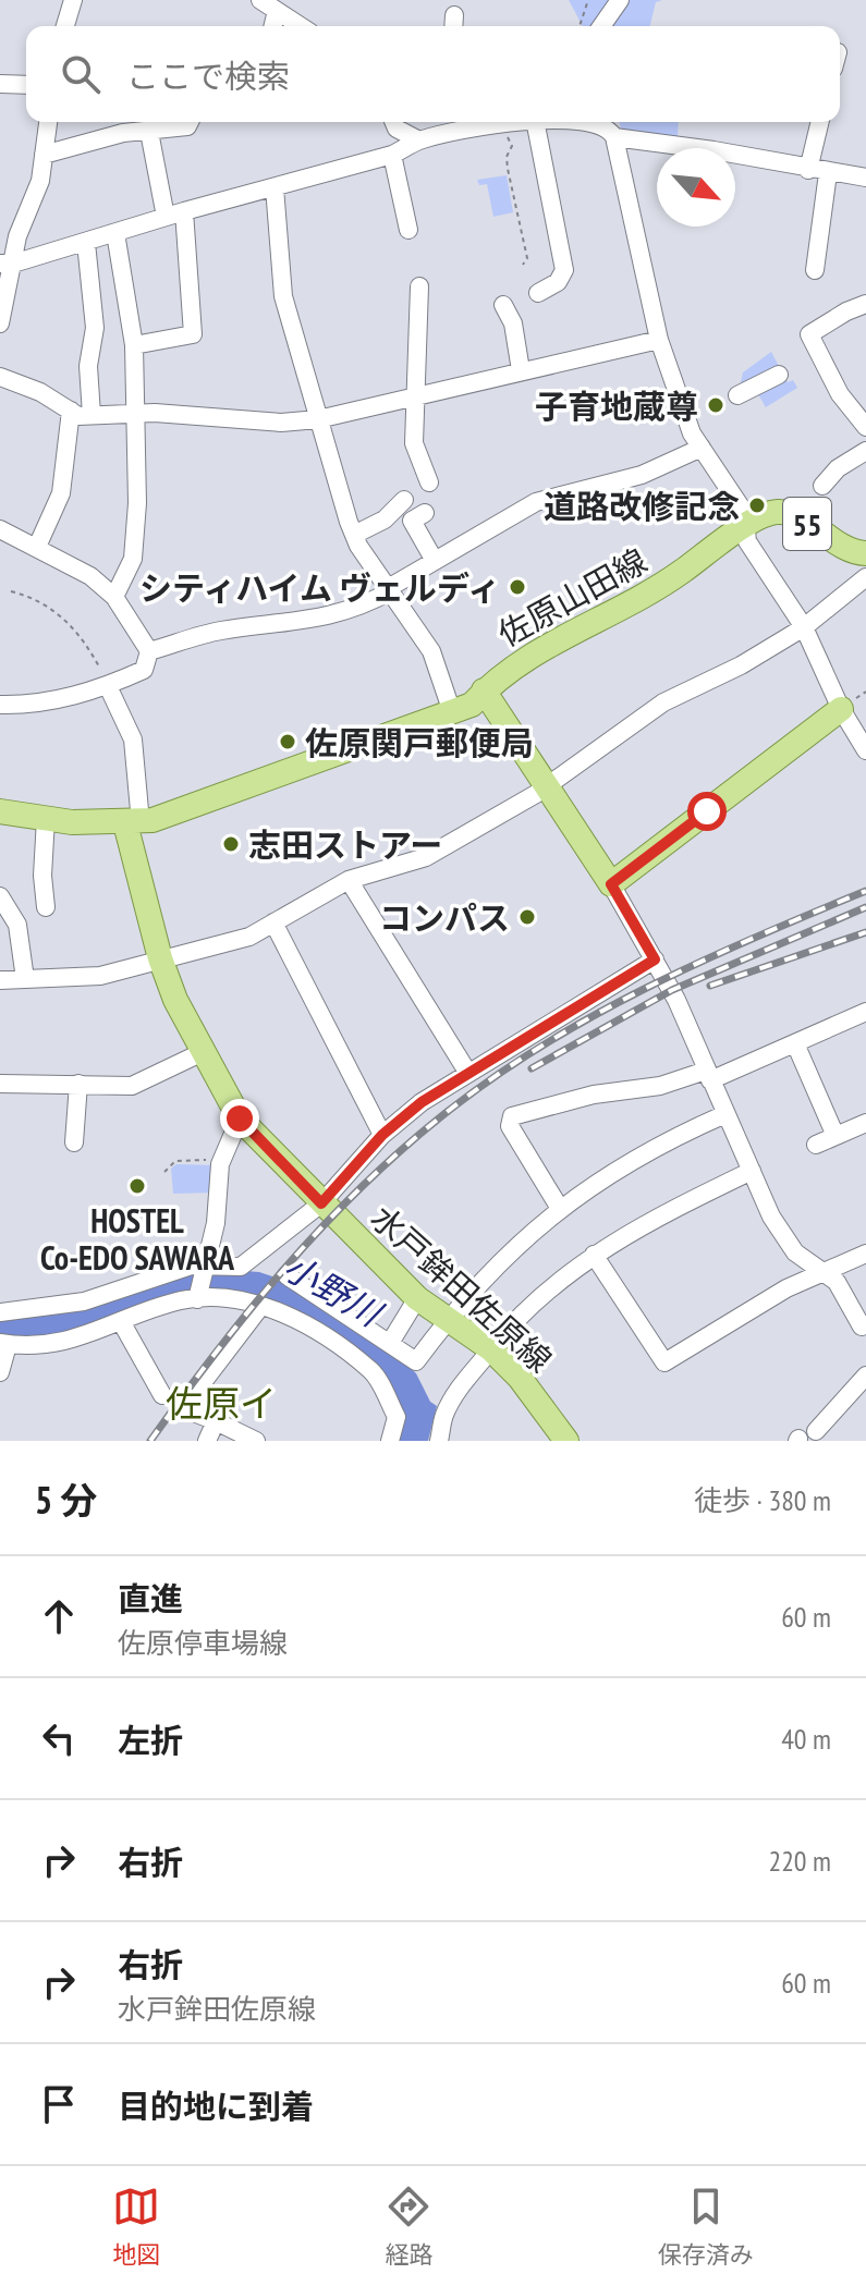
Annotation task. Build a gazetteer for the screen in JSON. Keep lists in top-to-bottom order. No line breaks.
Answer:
{"streets":{"main road":["55","佐原山田線","水戸鉾田佐原線"]},"crossings":[["佐原山田線","水戸鉾田佐原線"]],"districts":["佐原イ"],"water":["小野川"],"places":["子育地蔵尊","道路改修記念","シティハイム ヴェルディ","佐原関戸郵便局","志田ストアー","コンパス","HOSTEL Co-EDO SAWARA"],"north":"bottom right","page":{"search":"ここで検索","heading":["5 分","徒歩 · 380 m"],"list":[["直進","佐原停車場線","60 m"],["左折","40 m"],["右折","220 m"],["右折","水戸鉾田佐原線","60 m"],"目的地に到着"],"nav":["地図","経路","保存済み"]}}
